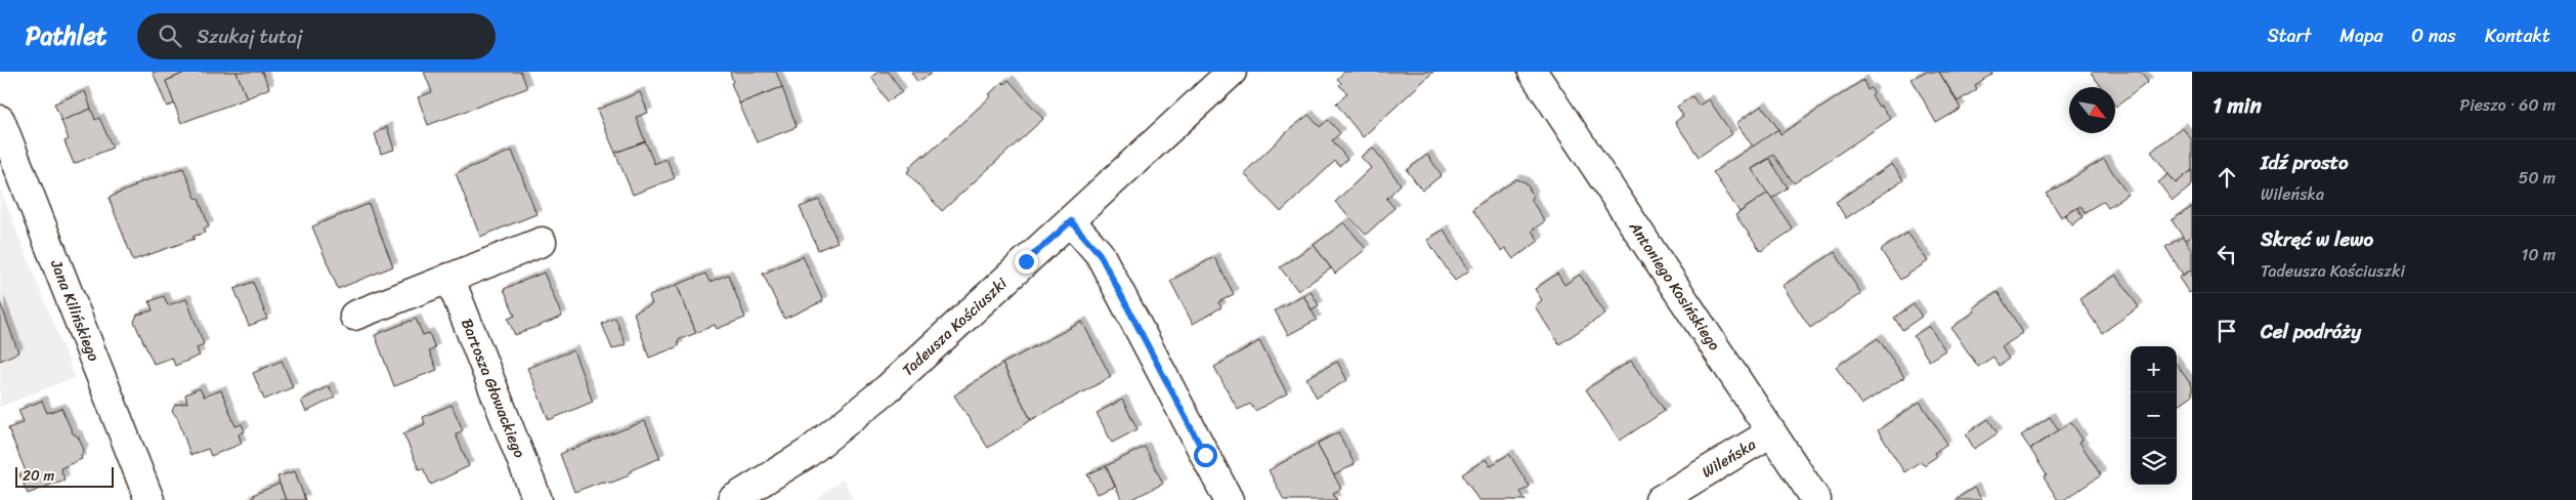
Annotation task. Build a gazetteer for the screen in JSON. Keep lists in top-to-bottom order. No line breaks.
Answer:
{"streets":{"street":["Antoniego Kosińskiego","Jana Kilińskiego","Tadeusza Kościuszki","Bartosza Głowackiego","Wileńska"]},"crossings":[["Antoniego Kosińskiego","Wileńska"]],"scale_bar":"20 m","north":"bottom right","page":{"header":"Pathlet","search":"Szukaj tutaj","nav":["Start","Mapa","O nas","Kontakt"],"heading":["1 min","Pieszo · 60 m"],"list":[["Idź prosto","Wileńska","50 m"],["Skręć w lewo","Tadeusza Kościuszki","10 m"],"Cel podróży"],"map_buttons":["+","−"],"scale":"20 m"}}
